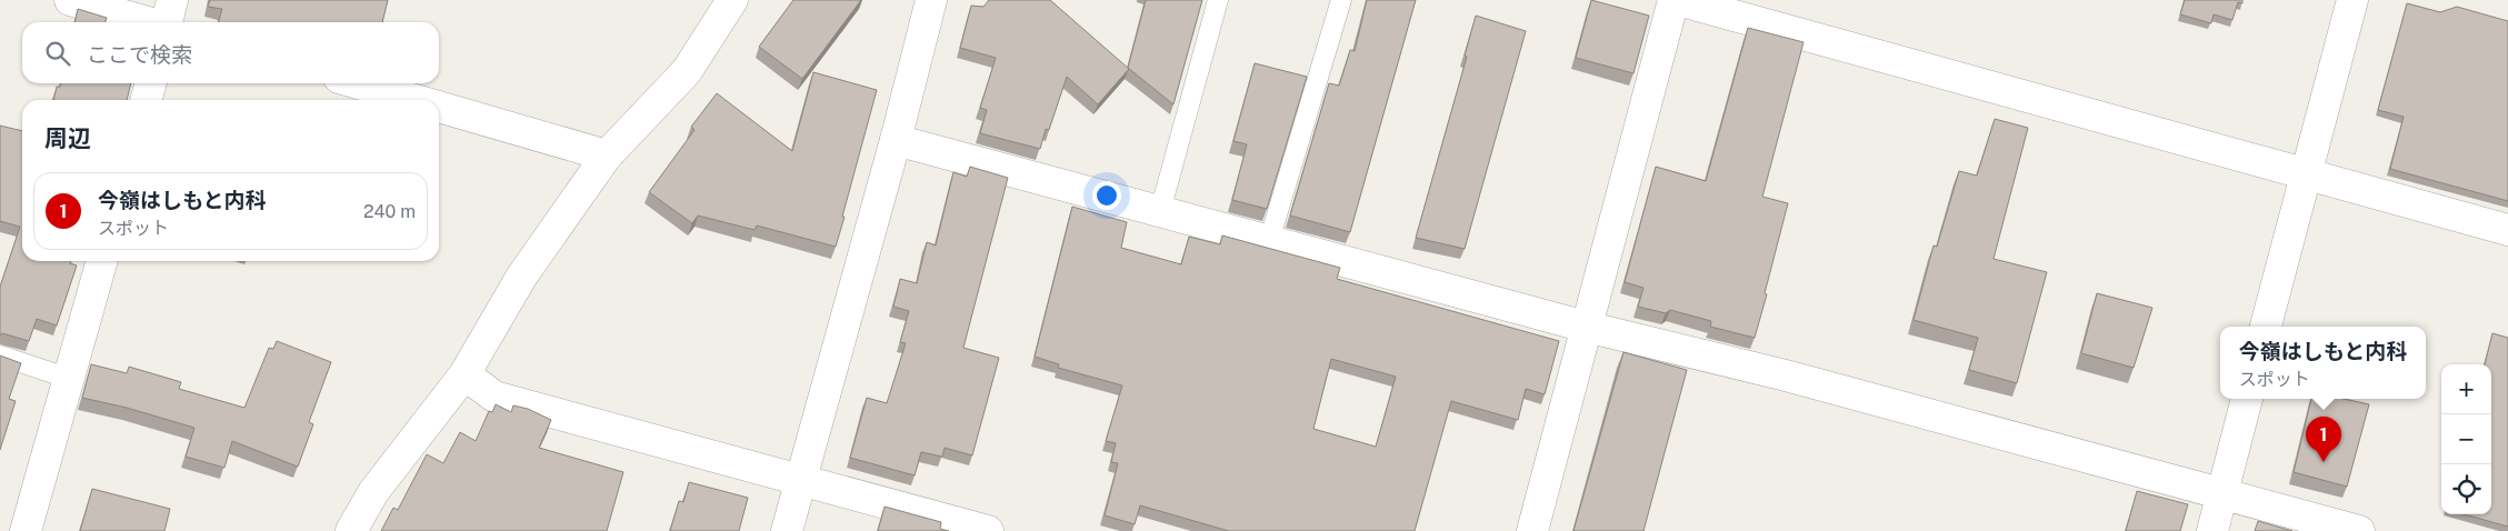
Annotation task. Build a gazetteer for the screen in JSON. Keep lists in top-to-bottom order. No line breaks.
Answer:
{"page":{"search":"ここで検索","heading":"周辺","list":[{"mark":"1","name":"今嶺はしもと内科","note":"スポット","value":"240 m"}],"popup":["今嶺はしもと内科","スポット"],"map_buttons":["+","−"],"pins":"1"}}
